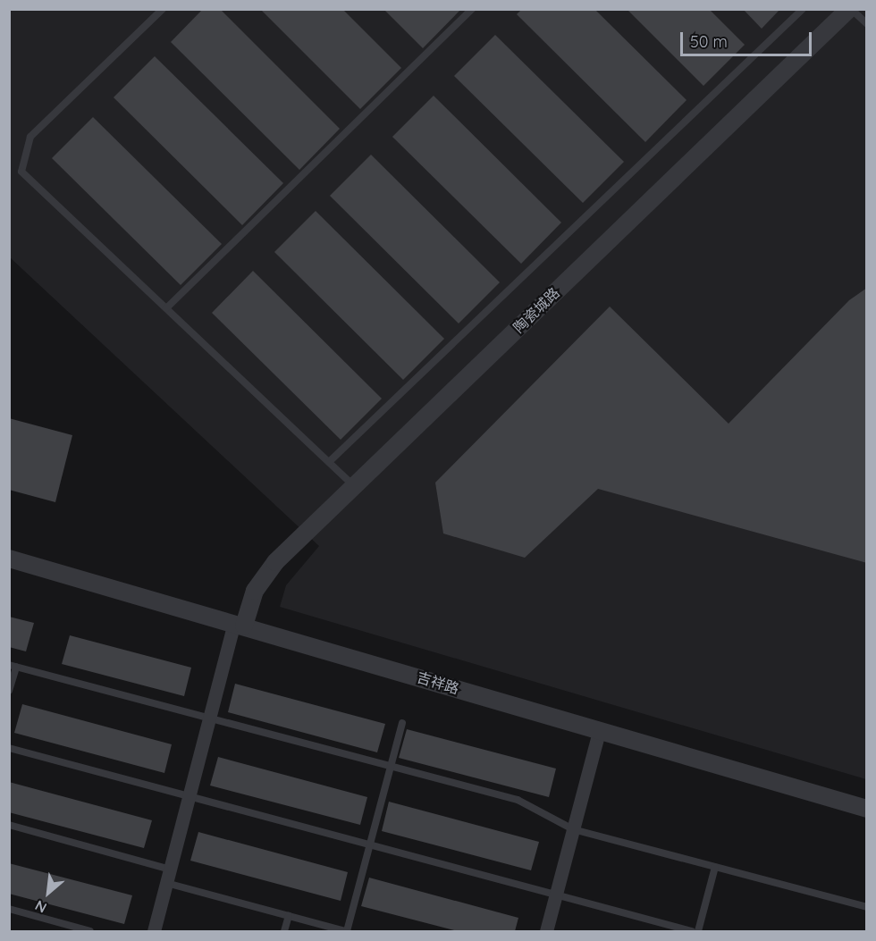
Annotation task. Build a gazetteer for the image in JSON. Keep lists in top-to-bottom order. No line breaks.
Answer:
{"streets":{"street":["陶瓷城路","吉祥路"]},"crossings":[["陶瓷城路","吉祥路"]],"scale_bar":"50 m","north":"bottom left"}
